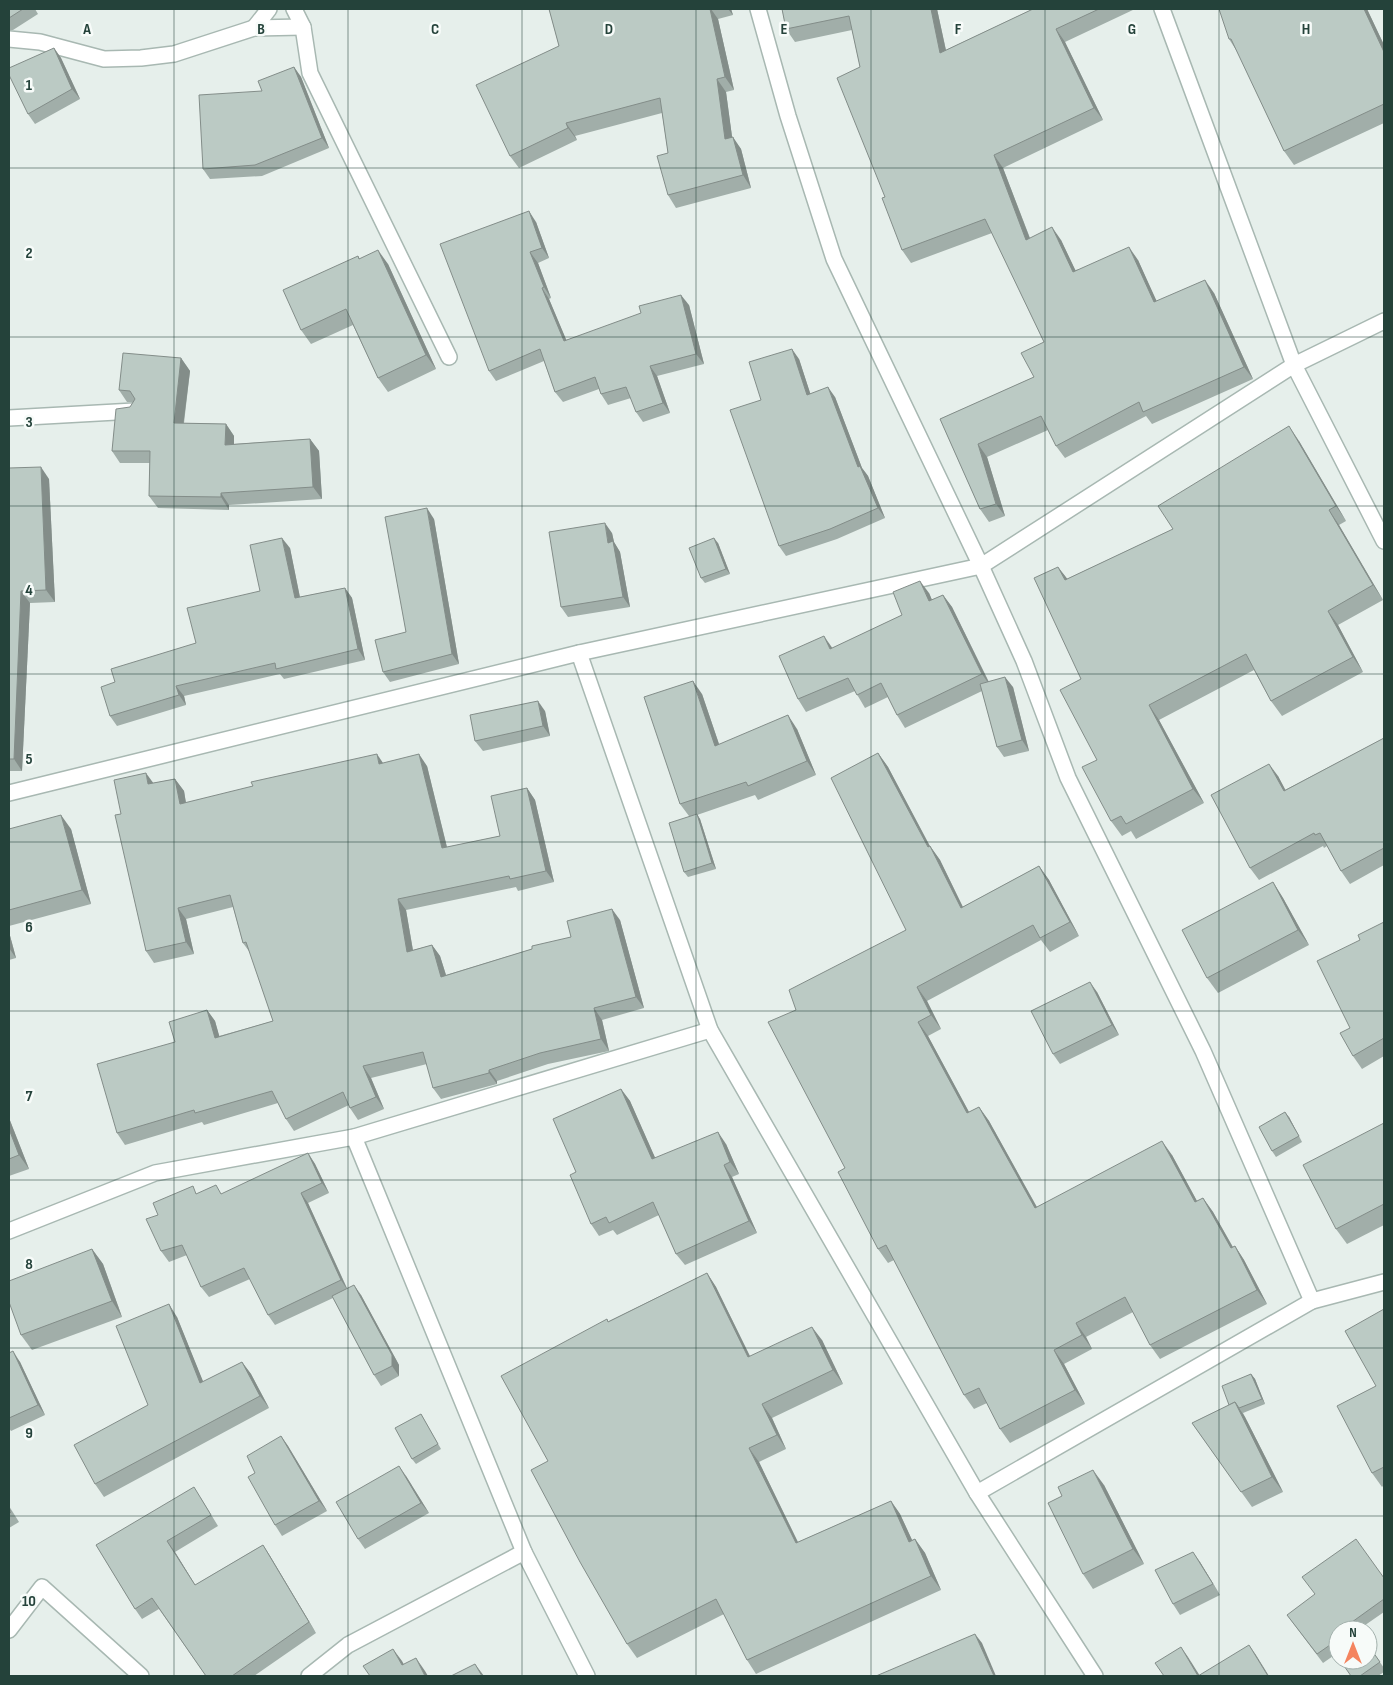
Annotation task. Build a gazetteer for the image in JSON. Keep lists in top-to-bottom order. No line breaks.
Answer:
{"north":"top","grid":{"columns":["A","B","C","D","E","F","G","H"],"rows":["1","2","3","4","5","6","7","8","9","10"]}}
